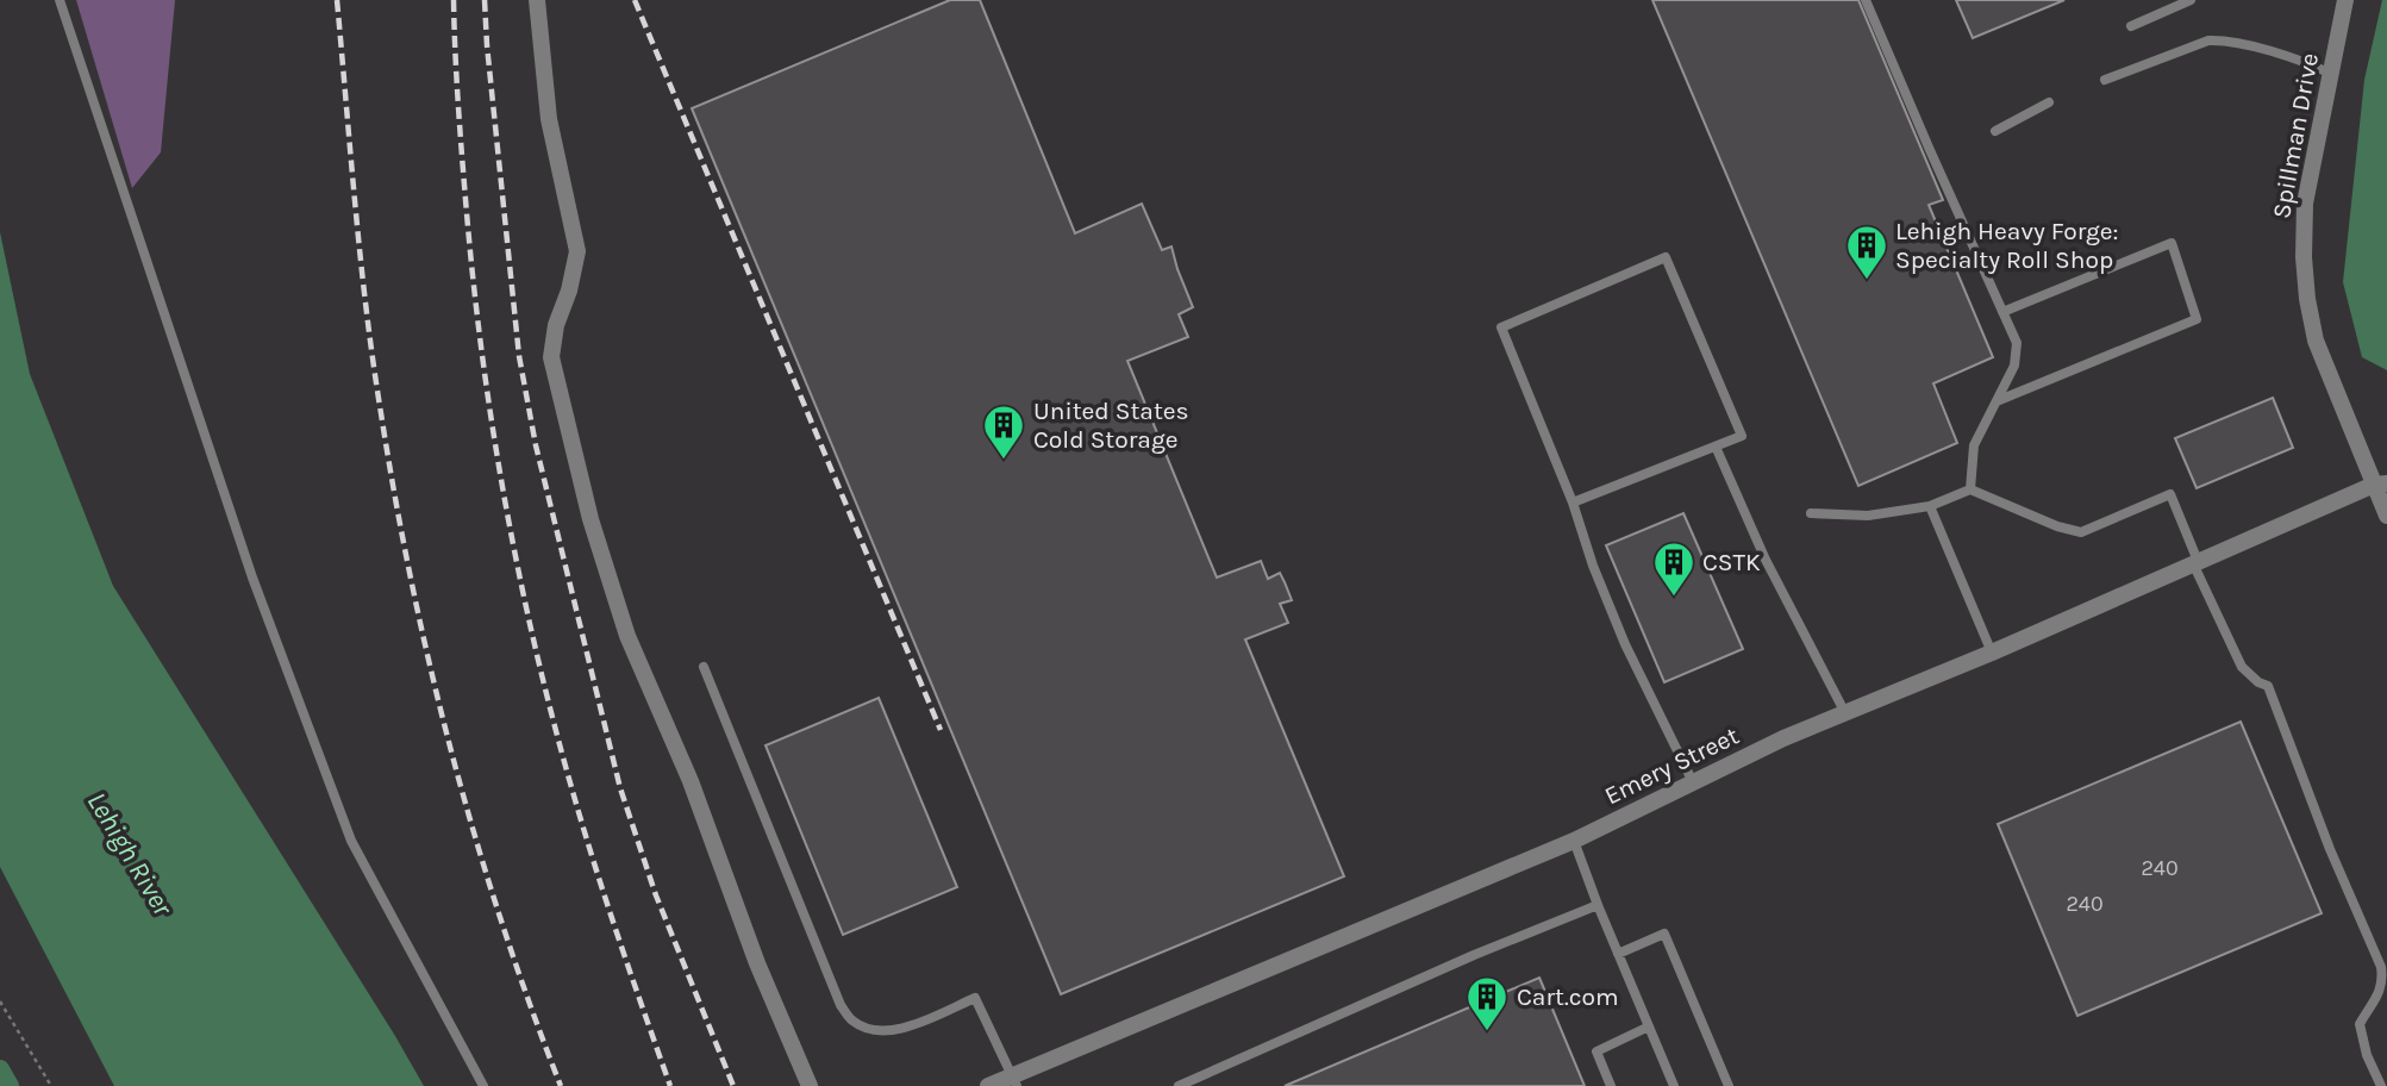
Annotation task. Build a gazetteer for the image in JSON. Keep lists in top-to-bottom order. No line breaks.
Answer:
{"streets":{"street":["Spillman Drive","Emery Street"]},"crossings":[["Spillman Drive","Emery Street"]],"water":["Lehigh River"],"places":{"building":["Lehigh Heavy Forge: Specialty Roll Shop","United States Cold Storage","CSTK","Cart.com"]},"house_numbers":["240","240"]}
